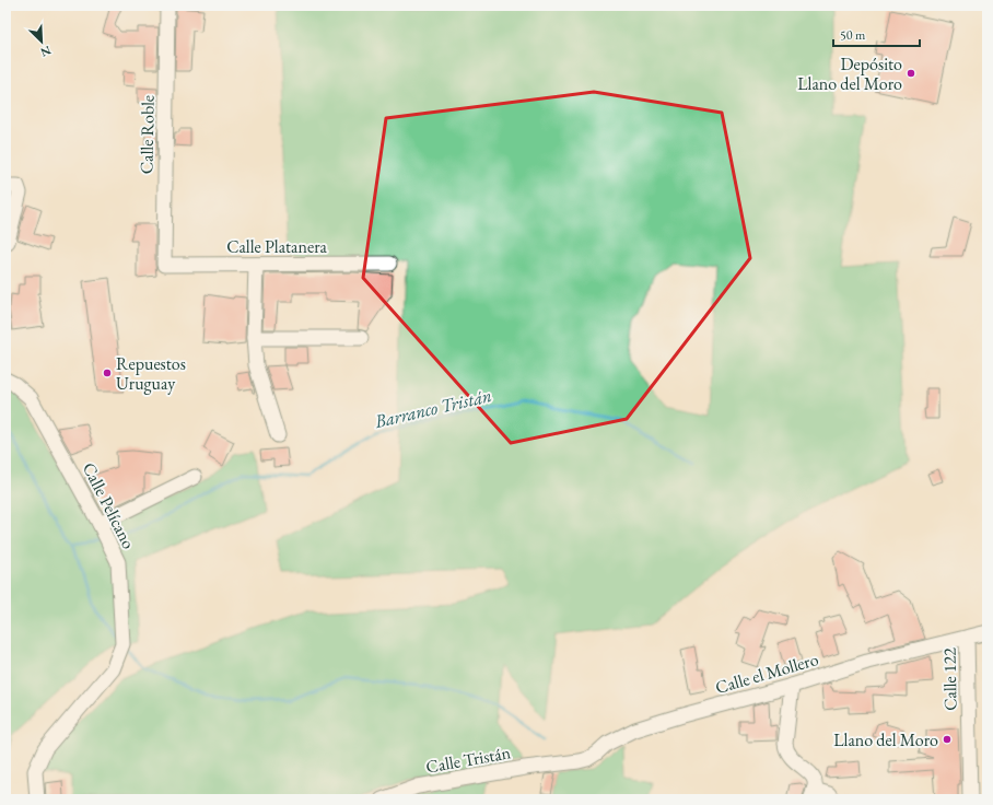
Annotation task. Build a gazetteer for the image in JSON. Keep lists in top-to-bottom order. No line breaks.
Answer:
{"streets":{"street":["Calle Roble","Calle Platanera","Calle Pelícano","Calle el Mollero","Calle 122","Calle Tristán"]},"crossings":[["Calle Roble","Calle Platanera"],["Calle el Mollero","Calle 122"],["Calle el Mollero","Calle Tristán"]],"water":["Barranco Tristán"],"places":["Depósito Llano del Moro","Repuestos Uruguay","Llano del Moro"],"scale_bar":"50 m","north":"bottom right"}
